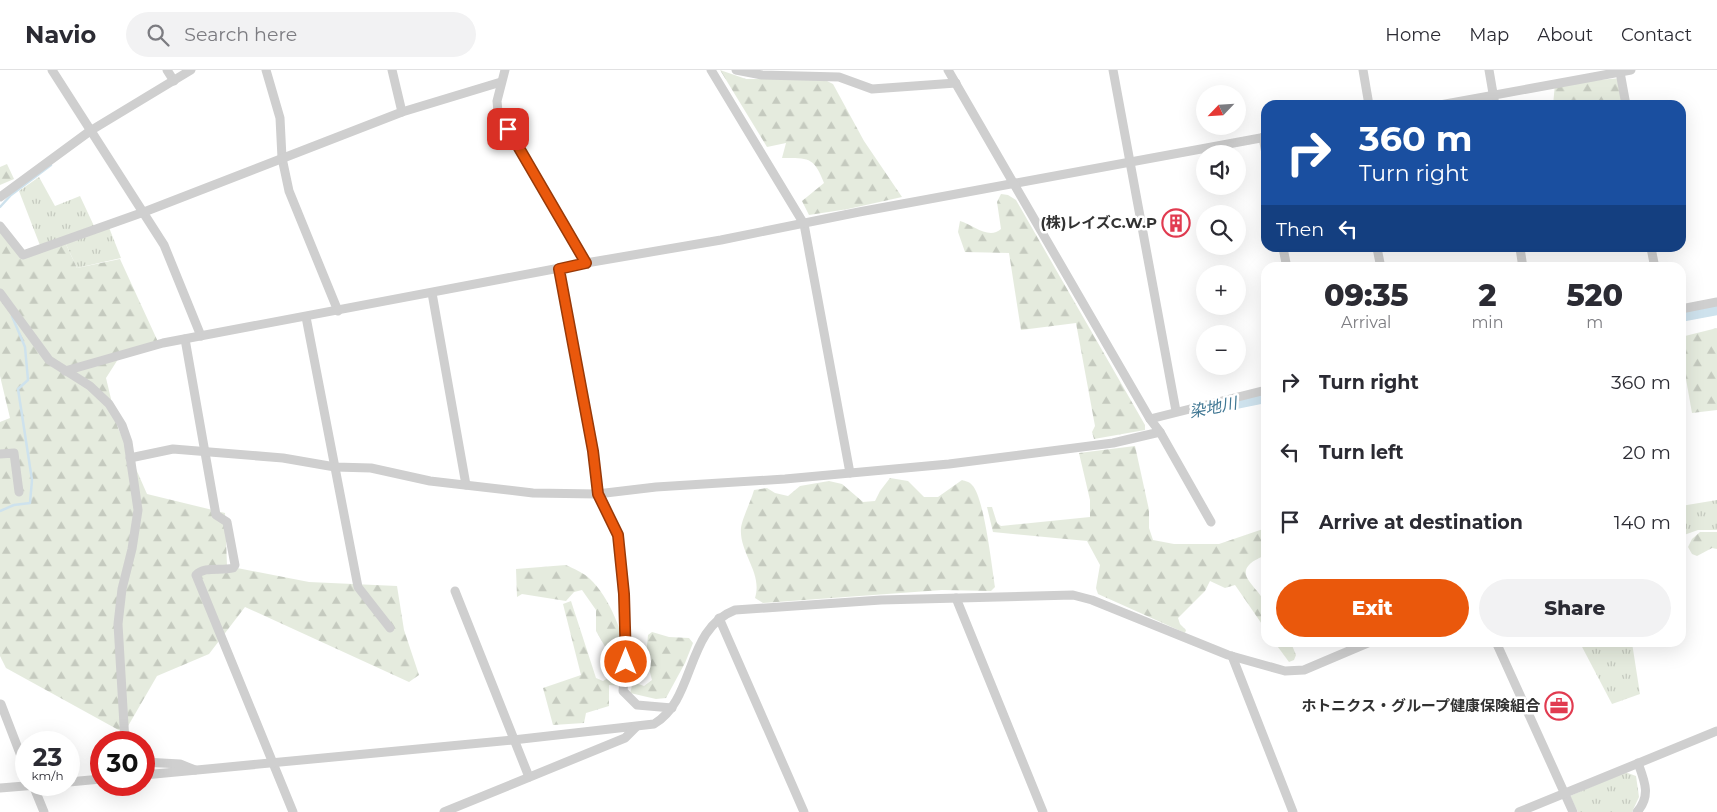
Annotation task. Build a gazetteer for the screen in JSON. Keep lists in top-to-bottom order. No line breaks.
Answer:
{"water":["染地川"],"places":{"building":["(株)レイズC.W.P"],"office":["ホトニクス・グループ健康保険組合"]},"north":"bottom left","page":{"header":"Navio","search":"Search here","nav":["Home","Map","About","Contact"],"map_buttons":["+","−"],"turn":["360 m","Turn right"],"then":"Then","eta":["09:35","Arrival","2","min","520","m"],"list":[{"name":"Turn right","value":"360 m"},{"name":"Turn left","value":"20 m"},{"name":"Arrive at destination","value":"140 m"}],"buttons":["Exit","Share"],"speed":"23 km/h","limit":"30"}}
